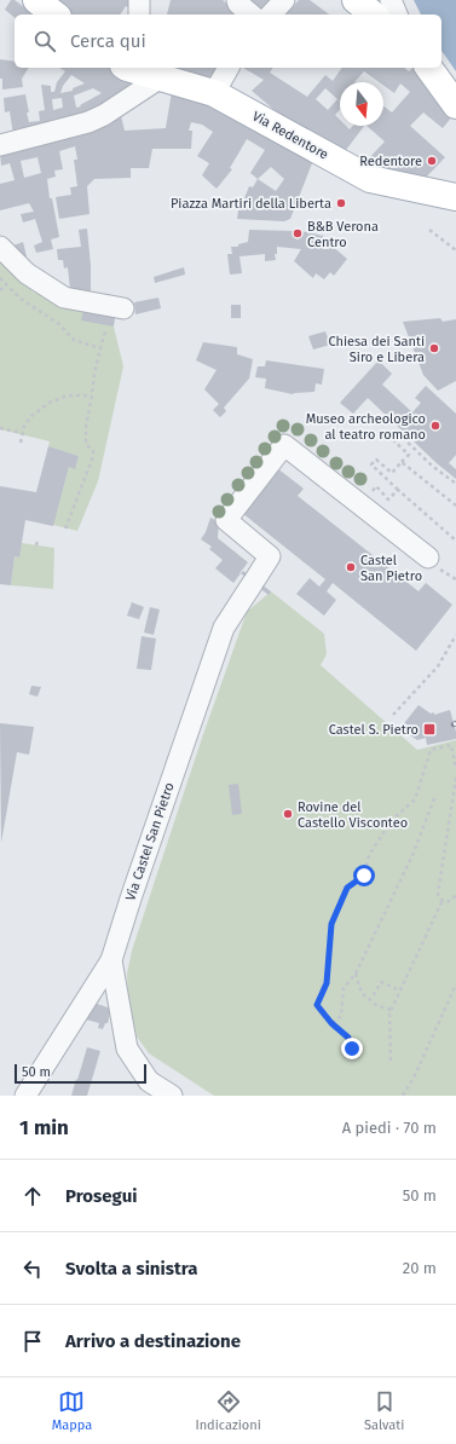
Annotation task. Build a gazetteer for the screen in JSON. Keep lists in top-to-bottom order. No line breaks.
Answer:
{"streets":{"main road":["Via Redentore"],"street":["Via Castel San Pietro"]},"places":{"other":["Redentore","Piazza Martiri della Liberta","B&B Verona Centro","Chiesa dei Santi Siro e Libera","Museo archeologico al teatro romano","Castel San Pietro","Rovine del Castello Visconteo"],"transit":["Castel S. Pietro"]},"scale_bar":"50 m","north":"bottom","page":{"search":"Cerca qui","scale":"50 m","heading":["1 min","A piedi · 70 m"],"list":[["Prosegui","50 m"],["Svolta a sinistra","20 m"],"Arrivo a destinazione"],"nav":["Mappa","Indicazioni","Salvati"]}}
